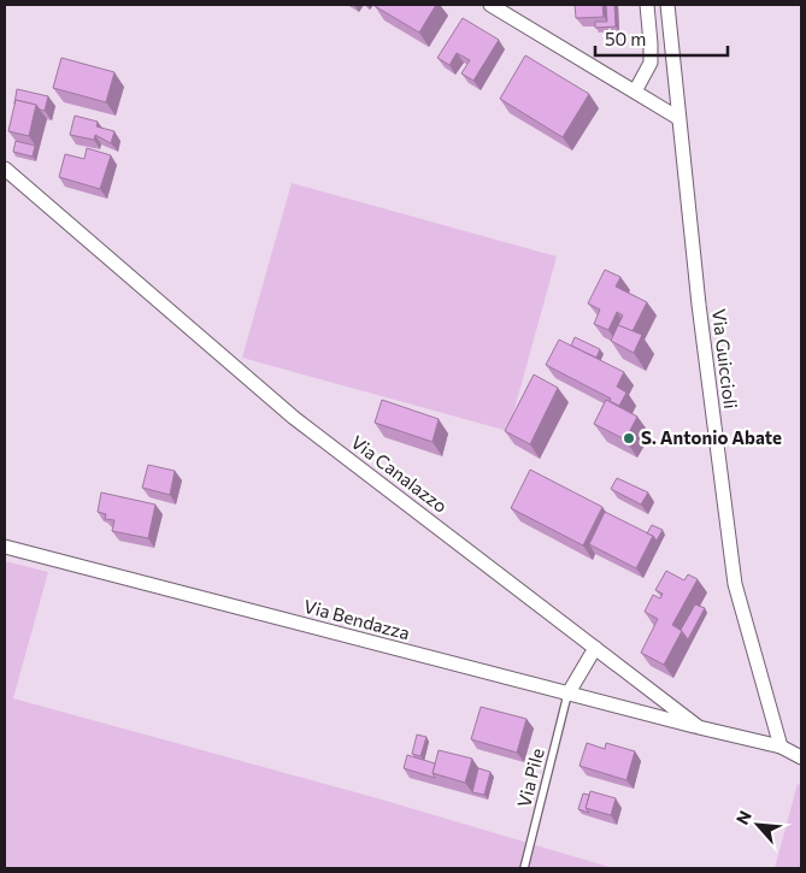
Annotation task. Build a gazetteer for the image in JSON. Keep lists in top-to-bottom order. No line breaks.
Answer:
{"streets":{"street":["Via Guiccioli","Via Canalazzo","Via Bendazza"],"lane":["Via Pile"]},"crossings":[["Via Guiccioli","Via Canalazzo"],["Via Canalazzo","Via Bendazza"],["Via Bendazza","Via Pile"]],"places":["S. Antonio Abate"],"scale_bar":"50 m","north":"top left"}
